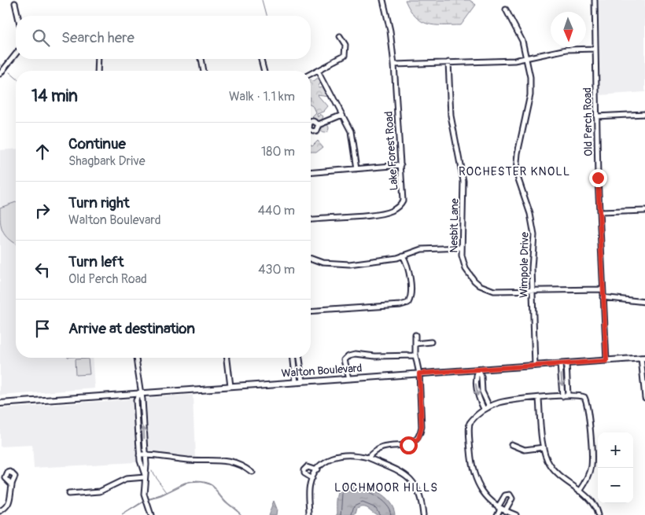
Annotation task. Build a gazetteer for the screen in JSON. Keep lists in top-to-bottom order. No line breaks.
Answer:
{"streets":{"main road":["Walton Boulevard"],"street":["Old Perch Road","Lake Forest Road","Nesbit Lane","Wimpole Drive"]},"crossings":[["Old Perch Road","Nesbit Lane"],["Old Perch Road","Walton Boulevard"],["Nesbit Lane","Wimpole Drive"],["Wimpole Drive","Walton Boulevard"]],"districts":["ROCHESTER KNOLL","LOCHMOOR HILLS"],"north":"bottom","page":{"search":"Search here","heading":["14 min","Walk · 1.1 km"],"list":[["Continue","Shagbark Drive","180 m"],["Turn right","Walton Boulevard","440 m"],["Turn left","Old Perch Road","430 m"],"Arrive at destination"],"map_buttons":["+","−"]}}
